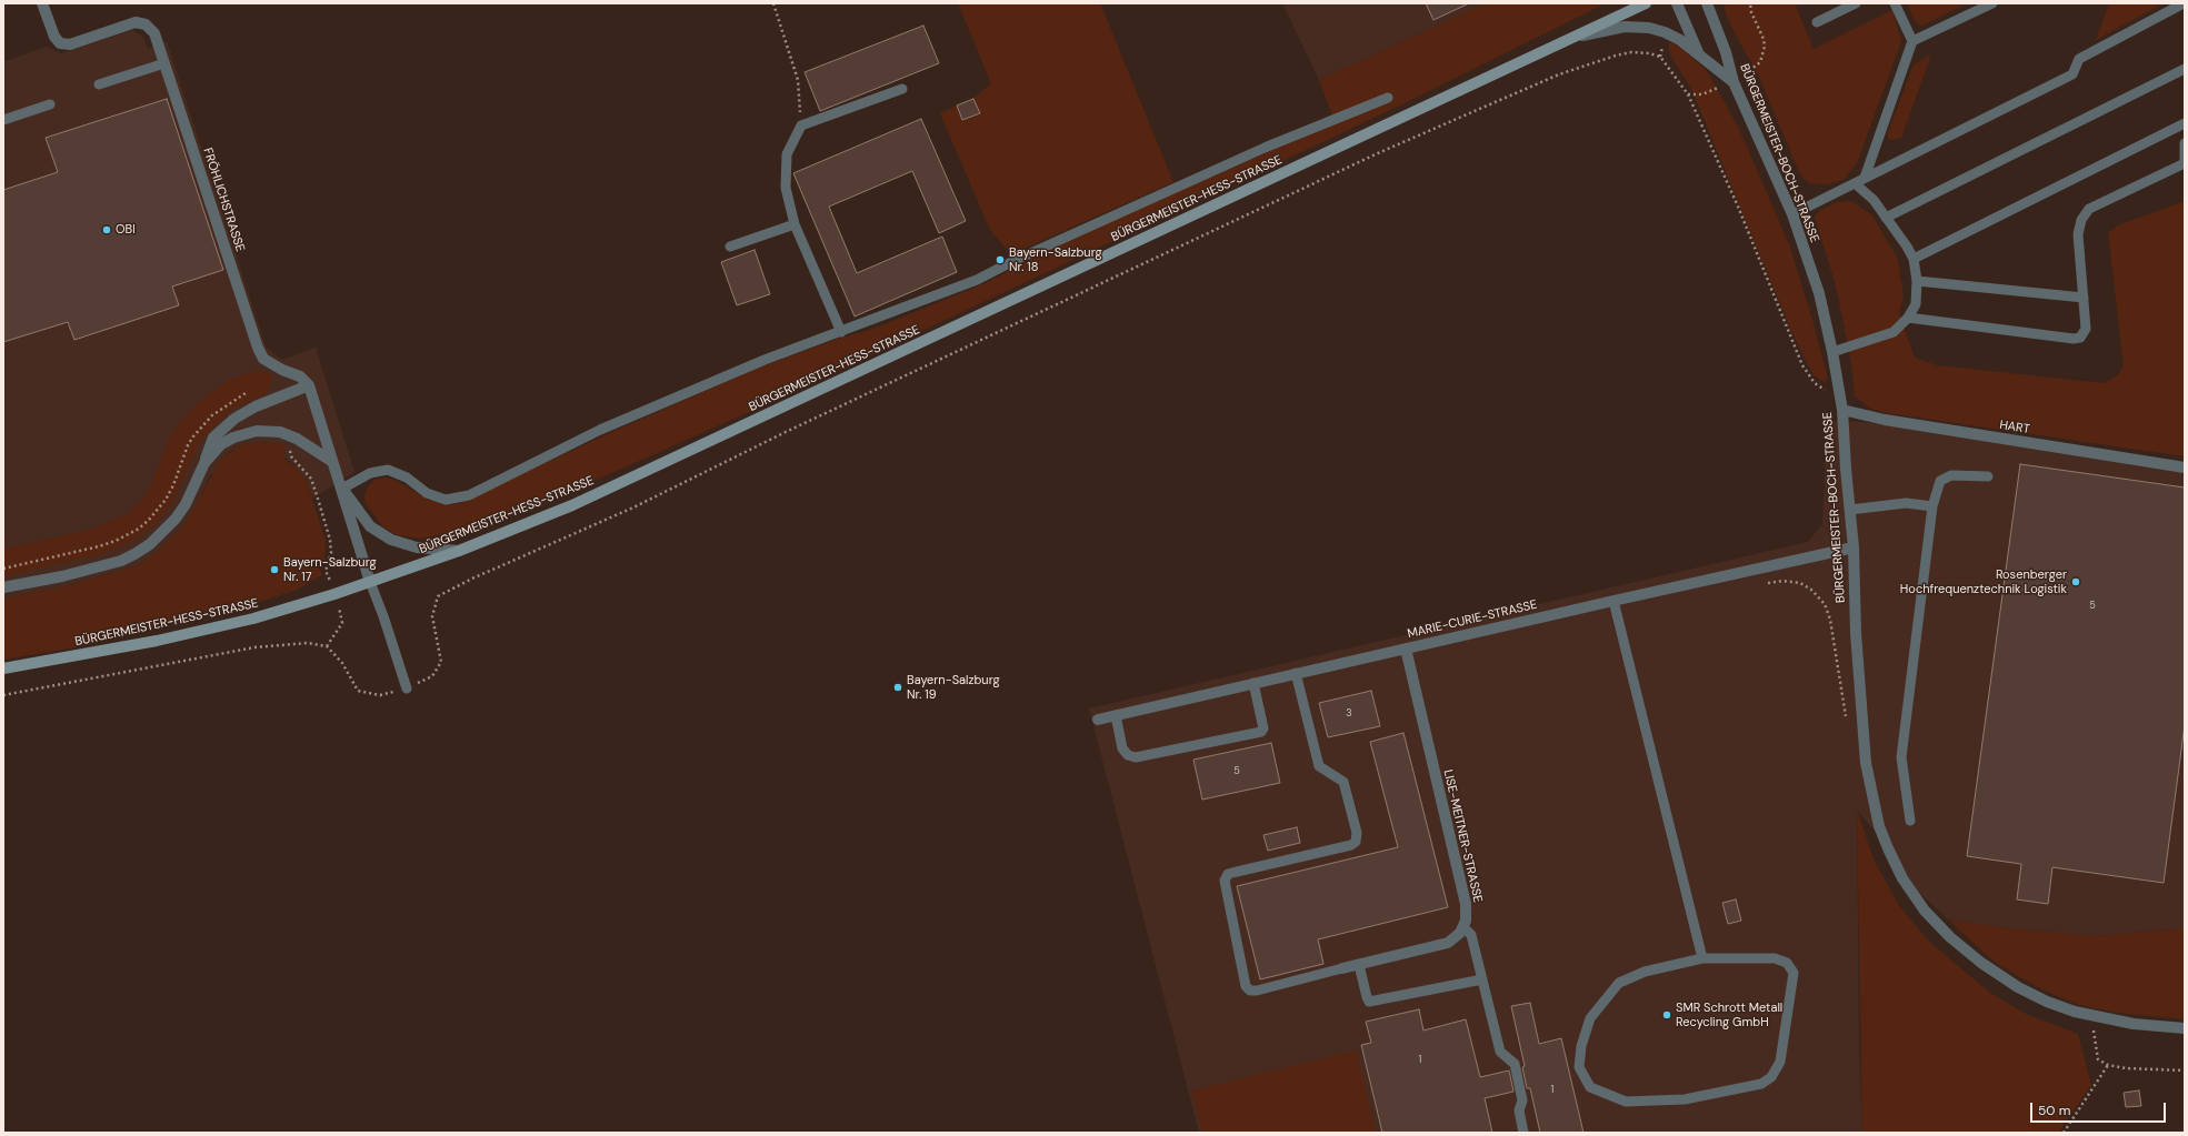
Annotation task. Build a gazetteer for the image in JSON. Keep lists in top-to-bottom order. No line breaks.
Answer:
{"streets":{"main road":["BÜRGERMEISTER-HESS-STRASSE"],"street":["BÜRGERMEISTER-BOCH-STRASSE","FRÖHLICHSTRASSE","HART","MARIE-CURIE-STRASSE","LISE-MEITNER-STRASSE"]},"crossings":[["BÜRGERMEISTER-BOCH-STRASSE","HART"],["BÜRGERMEISTER-BOCH-STRASSE","MARIE-CURIE-STRASSE"],["MARIE-CURIE-STRASSE","LISE-MEITNER-STRASSE"]],"places":["OBI","Bayern-Salzburg Nr. 18","Bayern-Salzburg Nr. 17","Rosenberger Hochfrequenztechnik Logistik","Bayern-Salzburg Nr. 19","SMR Schrott Metall Recycling GmbH"],"house_numbers":["5","3","5","1","1"],"scale_bar":"50 m"}
